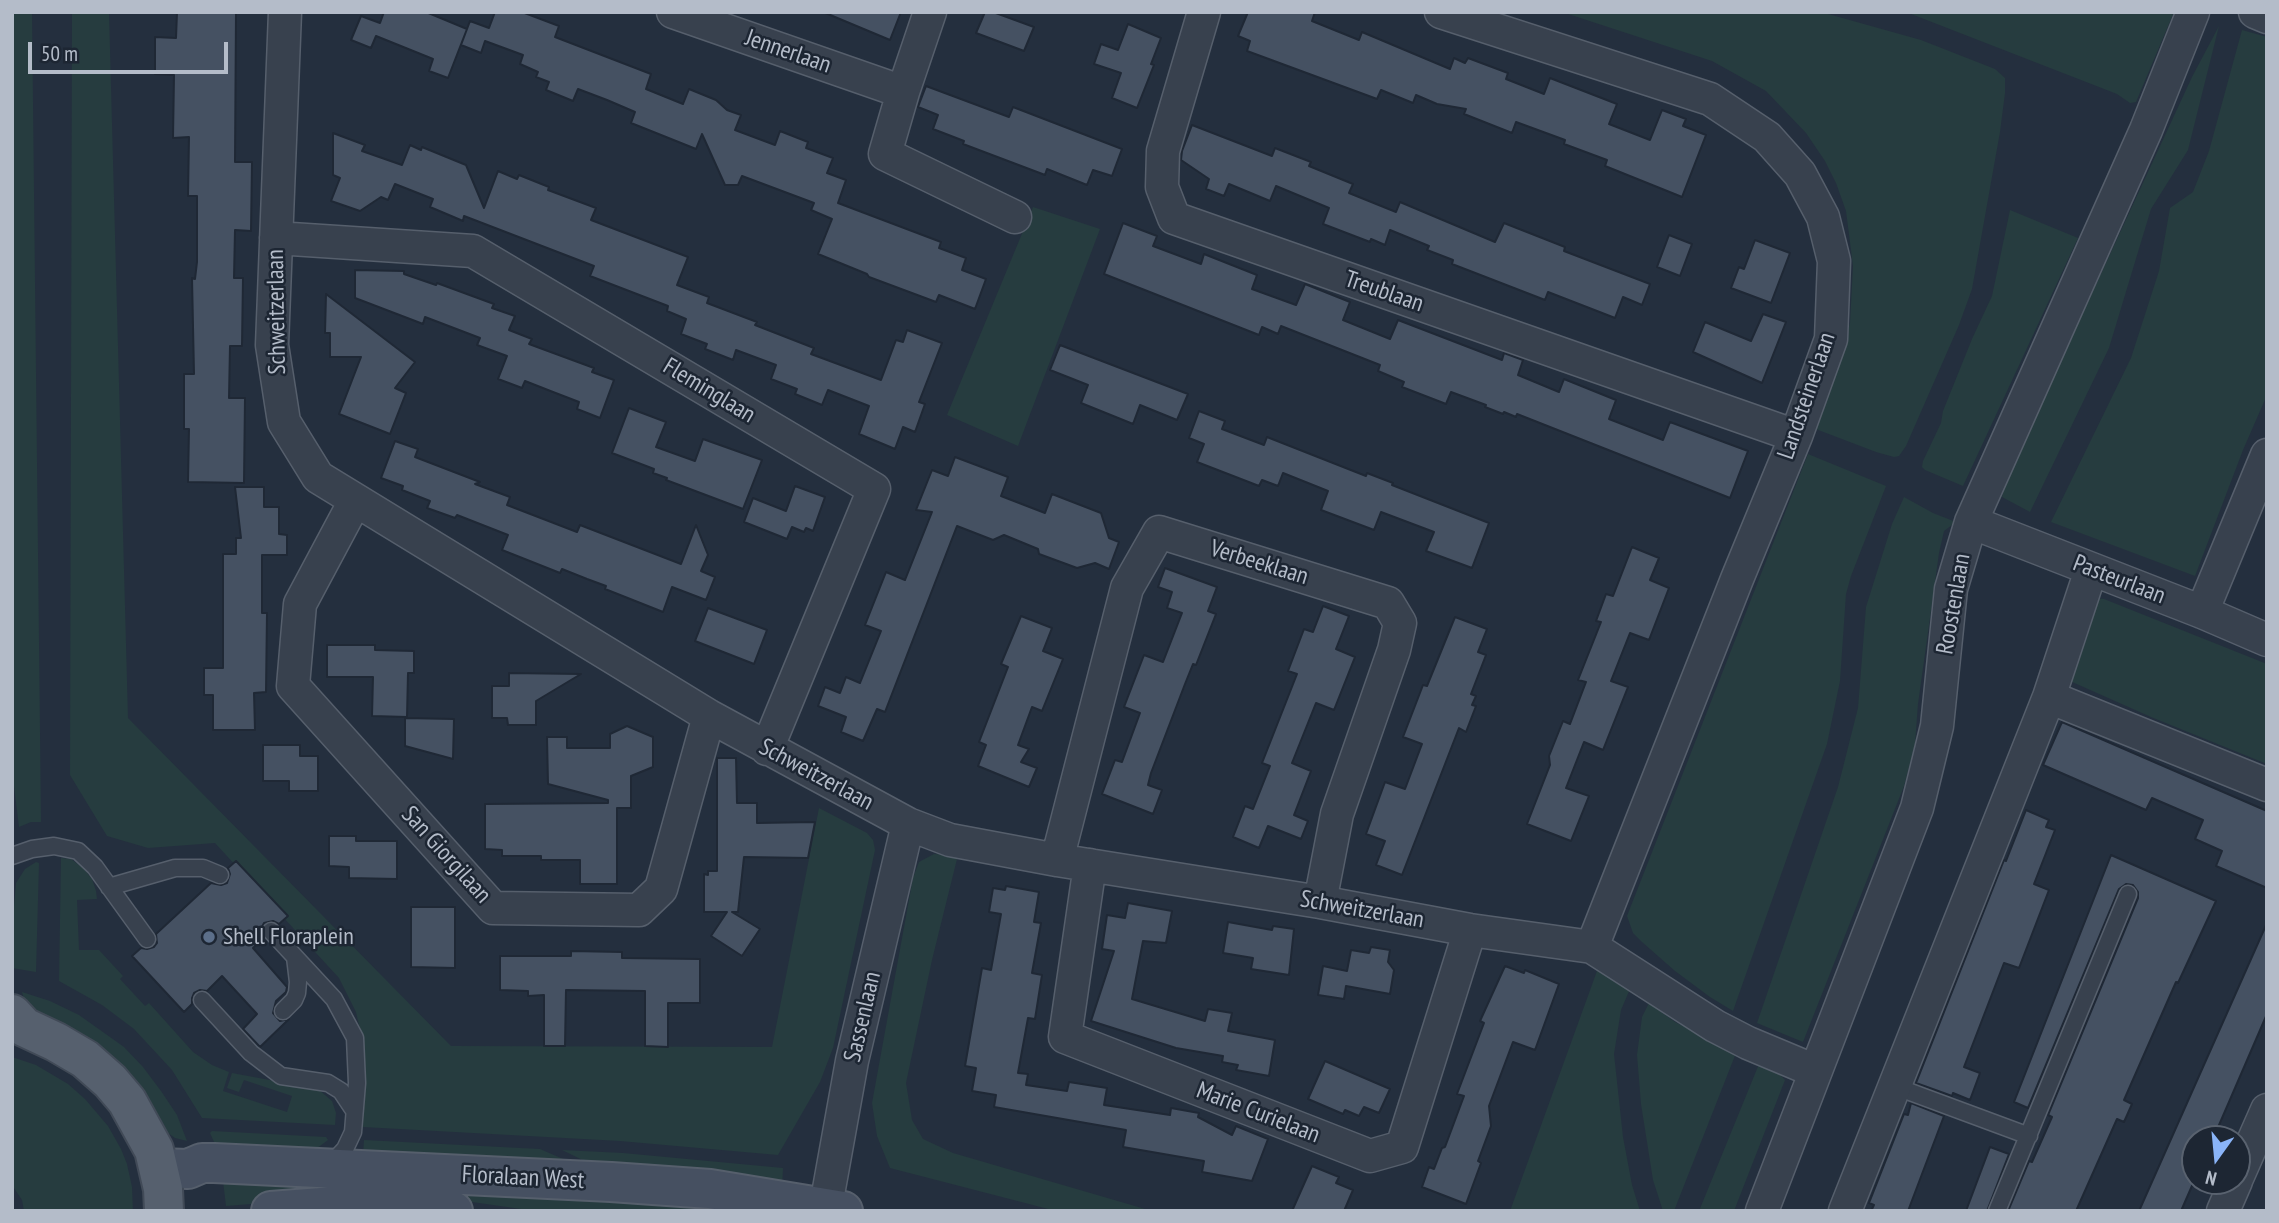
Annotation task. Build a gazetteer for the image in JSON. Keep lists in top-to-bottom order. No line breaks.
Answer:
{"streets":{"main road":["Floralaan West"],"street":["Jennerlaan","Treublaan","Schweitzerlaan","Fleminglaan","Landsteinerlaan","Verbeeklaan","Pasteurlaan","Roostenlaan","San Giorgilaan","Sassenlaan","Marie Curielaan"]},"crossings":[["Treublaan","Landsteinerlaan"],["Schweitzerlaan","Fleminglaan"],["Schweitzerlaan","Landsteinerlaan"],["Schweitzerlaan","Verbeeklaan"],["Schweitzerlaan","Roostenlaan"],["Schweitzerlaan","San Giorgilaan"],["Schweitzerlaan","Sassenlaan"],["Schweitzerlaan","Marie Curielaan"],["Pasteurlaan","Roostenlaan"],["Sassenlaan","Floralaan West"]],"places":["Shell Floraplein"],"scale_bar":"50 m","north":"bottom"}
